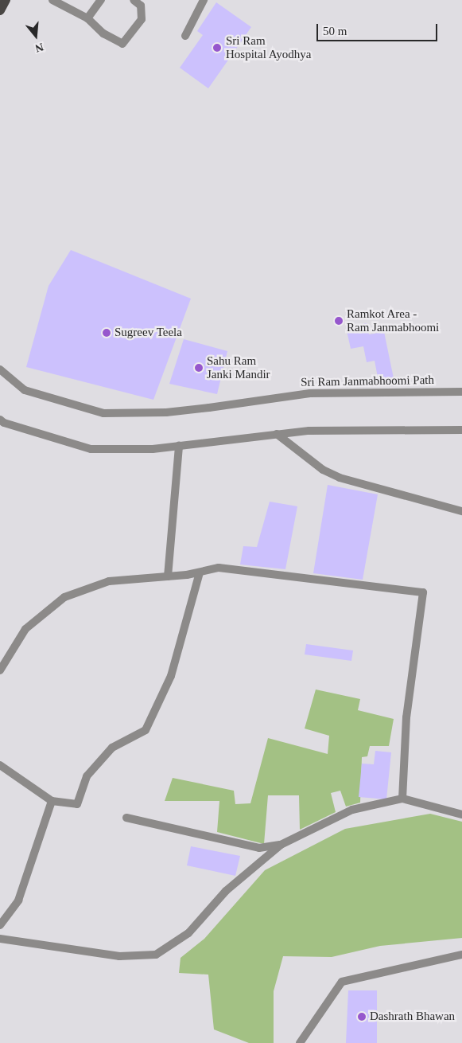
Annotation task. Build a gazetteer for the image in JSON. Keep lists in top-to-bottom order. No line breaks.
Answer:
{"streets":{"street":["Sri Ram Janmabhoomi Path"]},"places":["Sri Ram Hospital Ayodhya","Ramkot Area - Ram Janmabhoomi","Sugreev Teela","Sahu Ram Janki Mandir","Dashrath Bhawan"],"scale_bar":"50 m","north":"bottom"}
